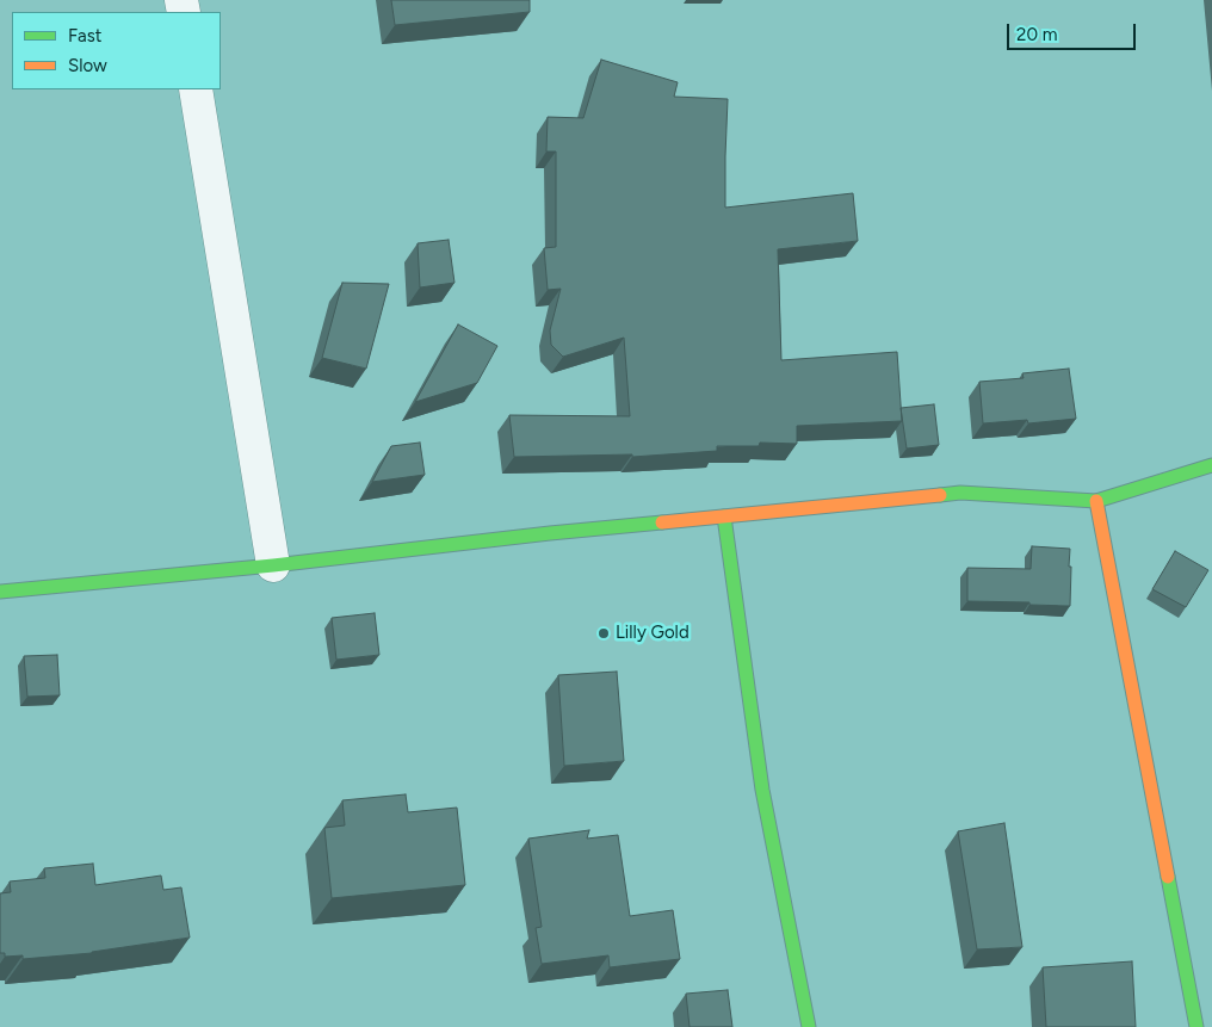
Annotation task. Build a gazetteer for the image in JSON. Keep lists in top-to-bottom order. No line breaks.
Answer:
{"places":["Lilly Gold"],"legend":["Fast","Slow"],"scale_bar":"20 m"}
